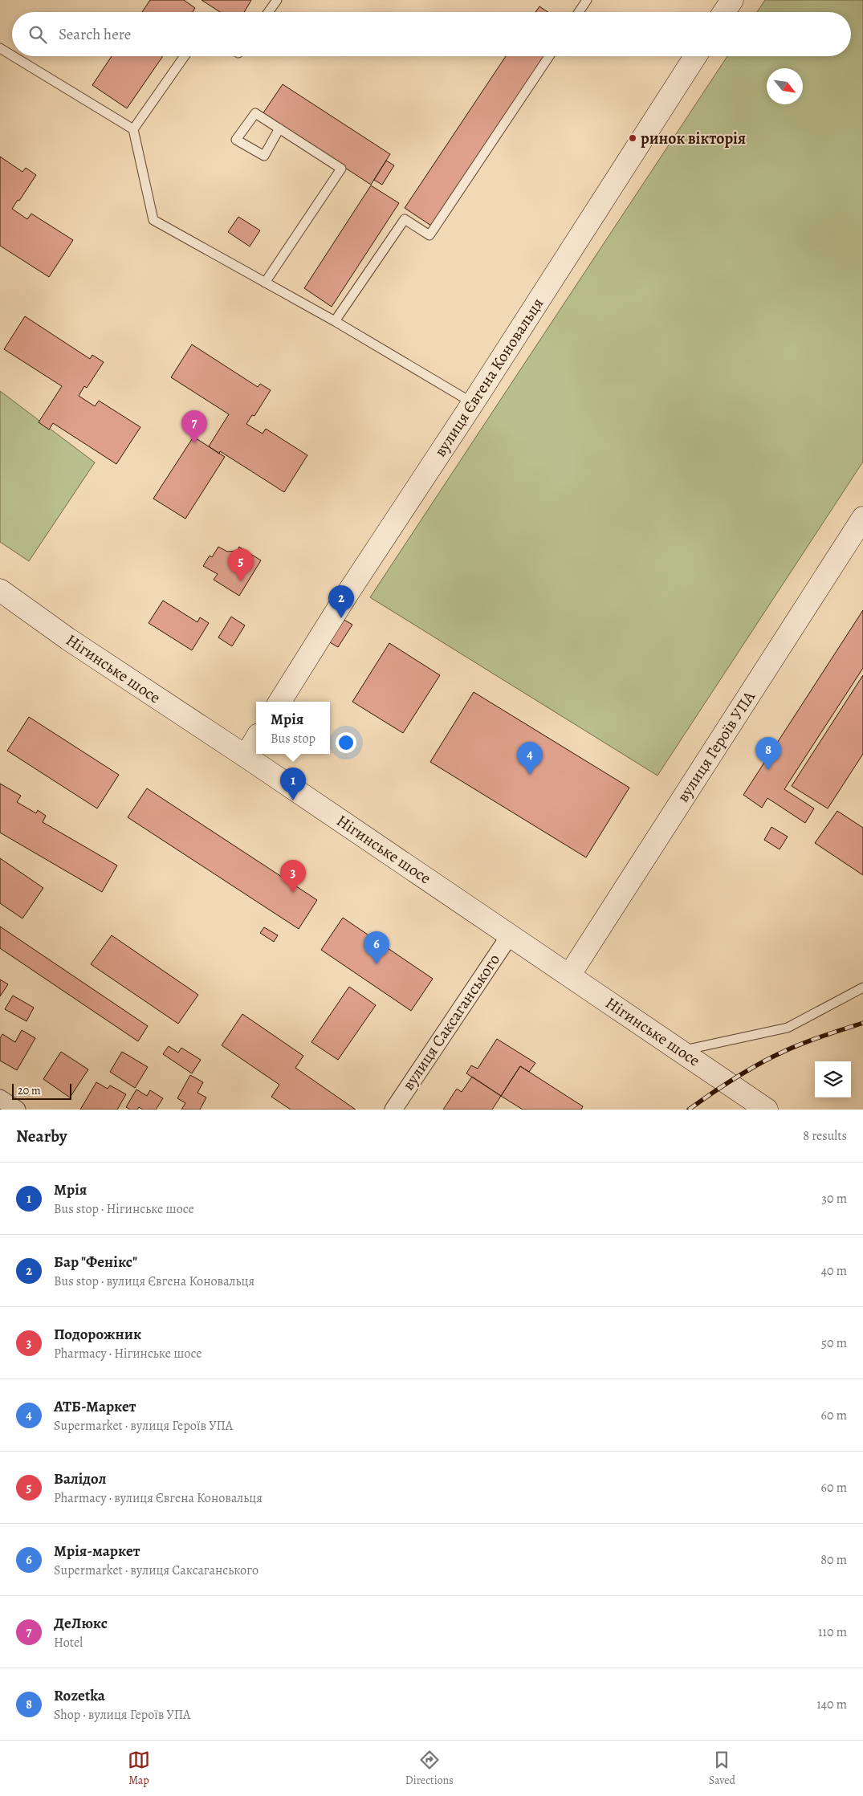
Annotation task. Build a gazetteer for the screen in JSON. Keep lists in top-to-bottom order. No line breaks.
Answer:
{"streets":{"street":["вулиця Євгена Коновальця","Нігинське шосе","вулиця Героїв УПА","вулиця Саксаганського"]},"crossings":[["Нігинське шосе","вулиця Героїв УПА"],["Нігинське шосе","вулиця Саксаганського"]],"places":["ринок вікторія"],"scale_bar":"20 m","north":"bottom right","page":{"search":"Search here","pins":["7","5","2","8","4","1","3","6"],"popup":["Мрія","Bus stop"],"scale":"20 m","heading":["Nearby","8 results"],"list":[{"mark":"1","name":"Мрія","note":"Bus stop · Нігинське шосе","value":"30 m"},{"mark":"2","name":"Бар \"Фенікс\"","note":"Bus stop · вулиця Євгена Коновальця","value":"40 m"},{"mark":"3","name":"Подорожник","note":"Pharmacy · Нігинське шосе","value":"50 m"},{"mark":"4","name":"АТБ-Маркет","note":"Supermarket · вулиця Героїв УПА","value":"60 m"},{"mark":"5","name":"Валідол","note":"Pharmacy · вулиця Євгена Коновальця","value":"60 m"},{"mark":"6","name":"Мрія-маркет","note":"Supermarket · вулиця Саксаганського","value":"80 m"},{"mark":"7","name":"ДеЛюкс","note":"Hotel","value":"110 m"},{"mark":"8","name":"Rozetka","note":"Shop · вулиця Героїв УПА","value":"140 m"}],"nav":["Map","Directions","Saved"]}}
